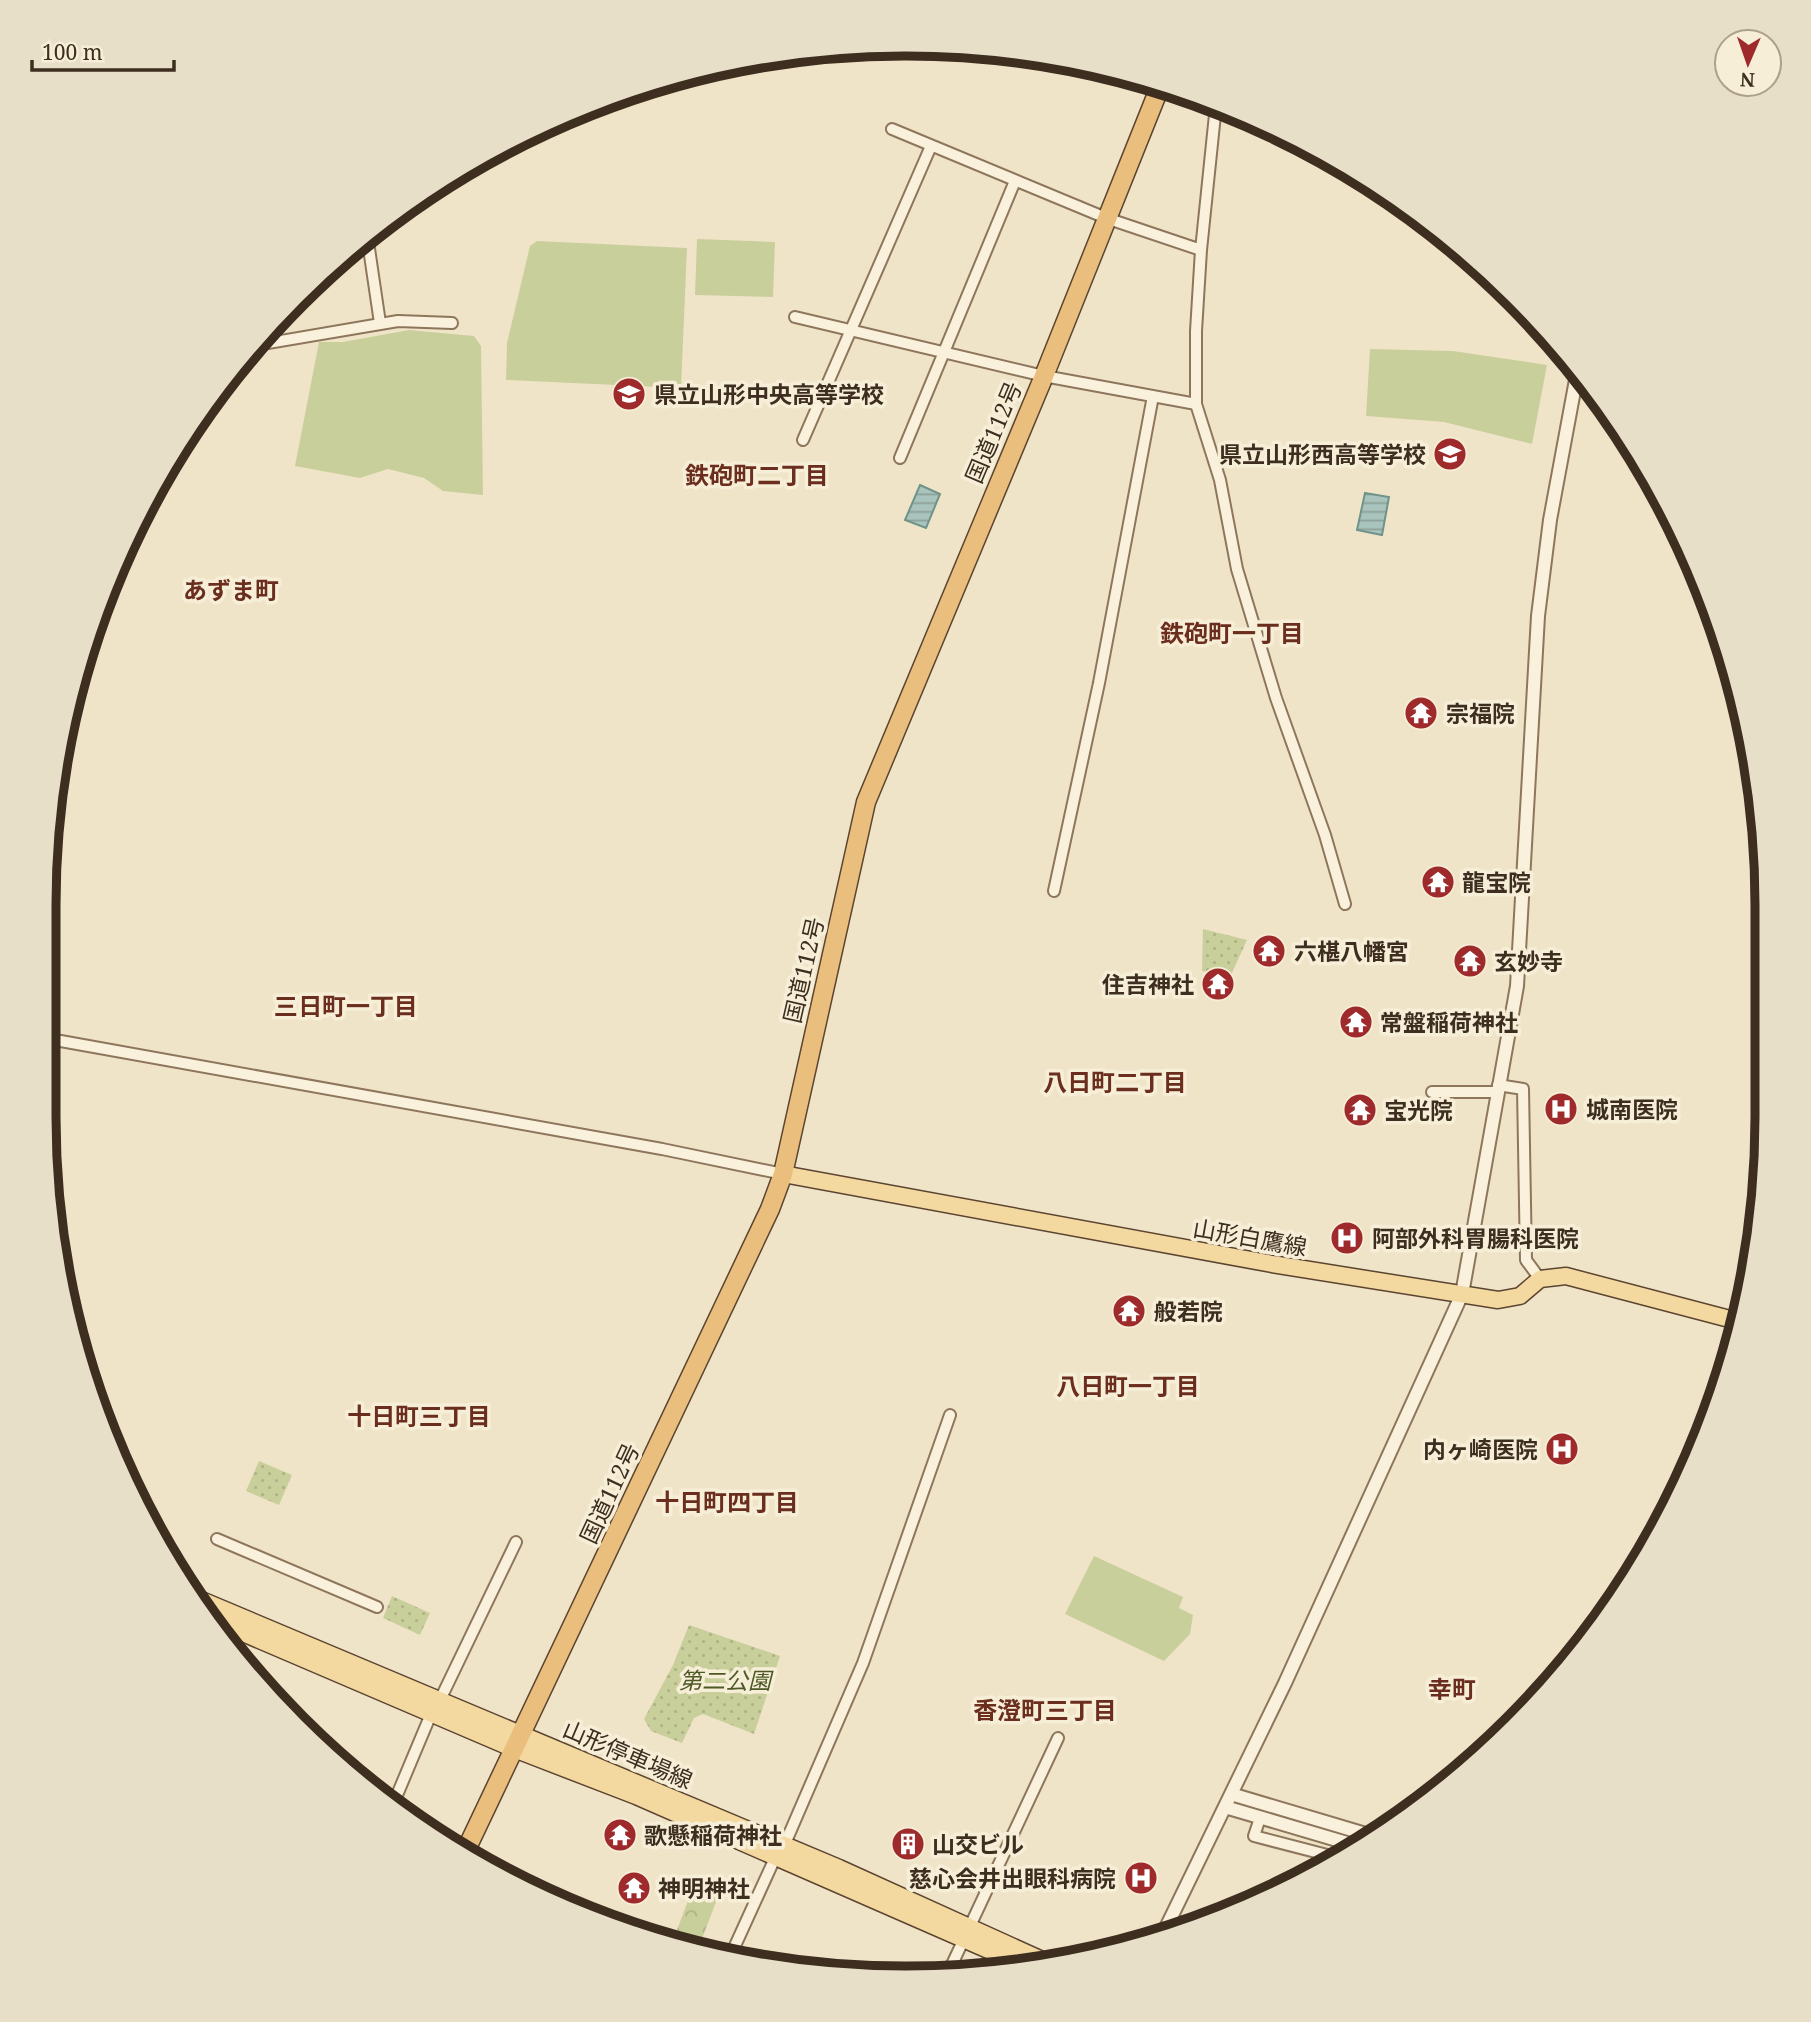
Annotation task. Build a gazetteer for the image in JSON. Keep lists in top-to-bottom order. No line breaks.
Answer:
{"streets":{"highway":["国道112号"],"main road":["山形白鷹線","山形停車場線"]},"crossings":[["国道112号","山形白鷹線"],["国道112号","山形停車場線"]],"districts":["鉄砲町二丁目","あずま町","鉄砲町一丁目","三日町一丁目","八日町二丁目","八日町一丁目","十日町三丁目","十日町四丁目","幸町","香澄町三丁目"],"parks":["第二公園"],"places":{"school or university":["県立山形中央高等学校","県立山形西高等学校"],"temple":["宗福院","龍宝院","六椹八幡宮","玄妙寺","住吉神社","常盤稲荷神社","宝光院","般若院","歌懸稲荷神社","神明神社"],"hospital":["城南医院","阿部外科胃腸科医院","内ヶ崎医院","慈心会井出眼科病院"],"building":["山交ビル"]},"scale_bar":"100 m","north":"bottom"}
